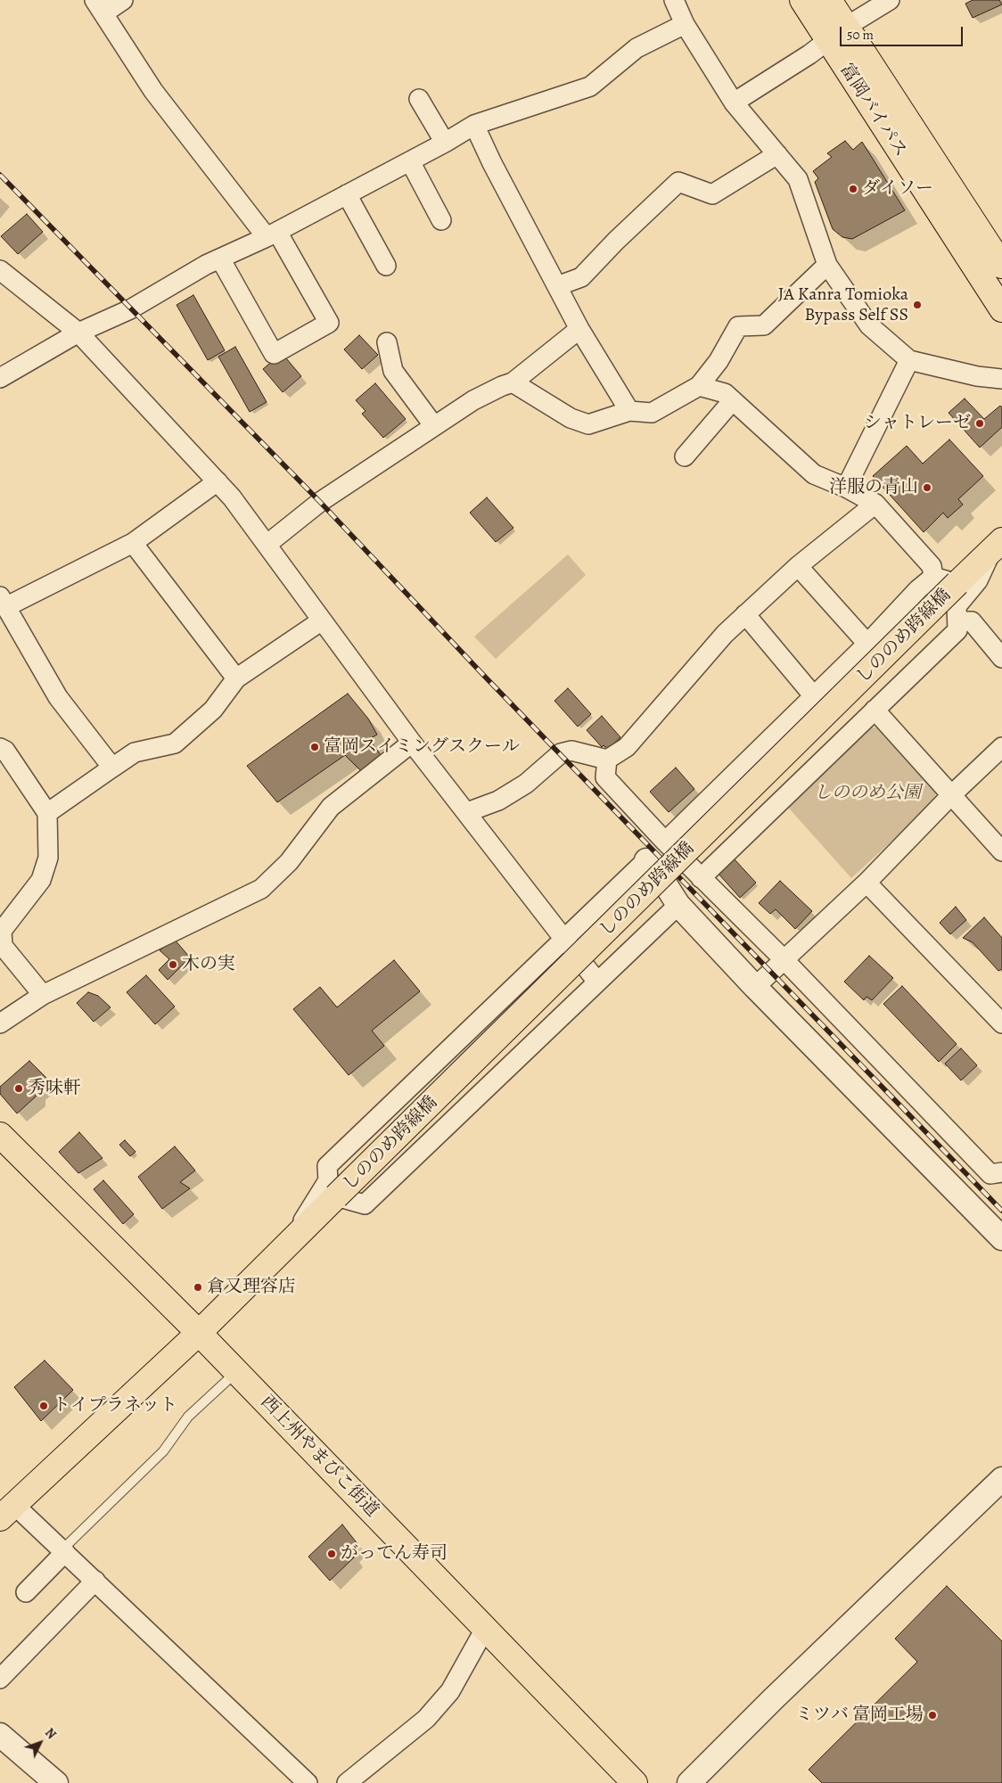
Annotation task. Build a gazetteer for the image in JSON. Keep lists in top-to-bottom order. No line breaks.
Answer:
{"streets":{"main road":["富岡バイパス","しののめ跨線橋","西上州やまびこ街道"]},"crossings":[["しののめ跨線橋","西上州やまびこ街道"]],"parks":["しののめ公園"],"places":["ダイソー","JA Kanra Tomioka Bypass Self SS","シャトレーゼ","洋服の青山","富岡スイミングスクール","木の実","秀味軒","倉又理容店","トイプラネット","がってん寿司","ミツバ 富岡工場"],"scale_bar":"50 m","north":"top right"}
